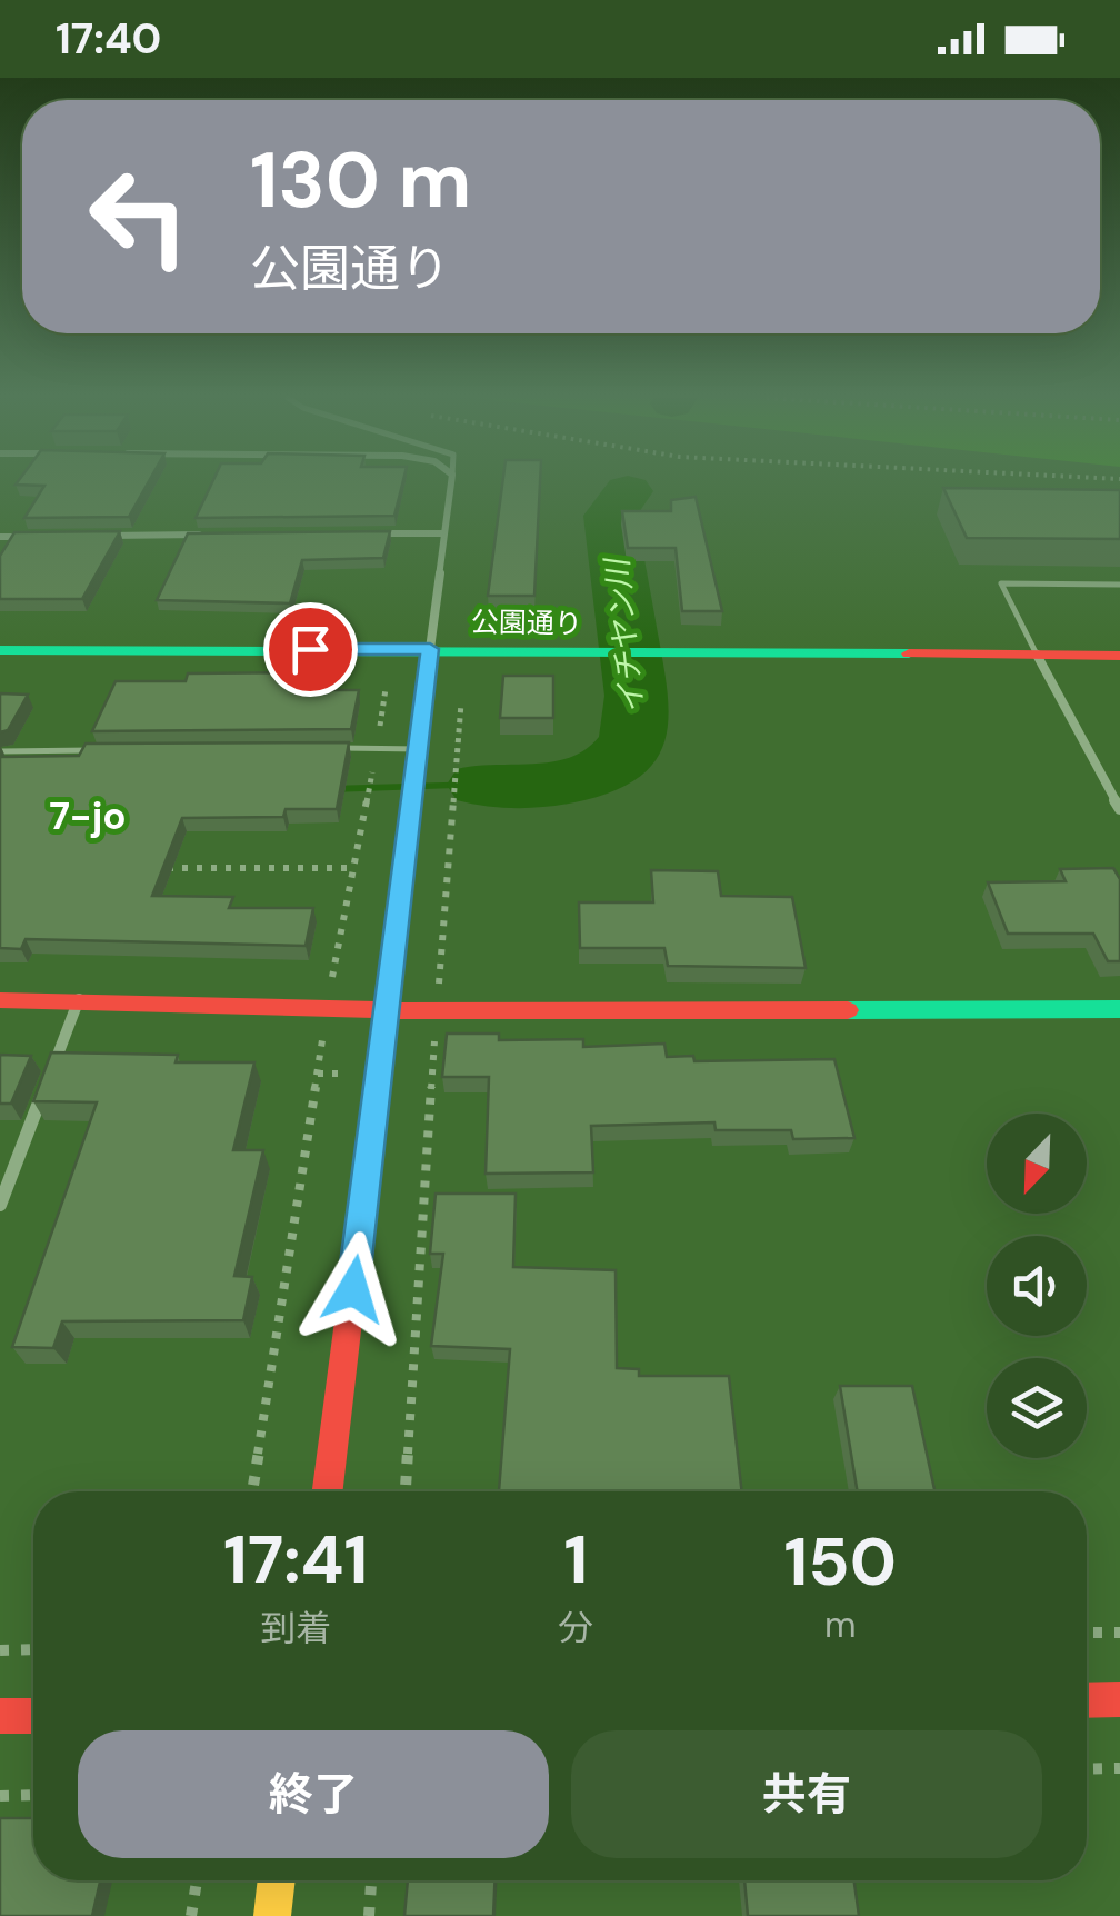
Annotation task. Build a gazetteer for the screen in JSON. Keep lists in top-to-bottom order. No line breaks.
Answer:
{"streets":{"street":["公園通り"]},"districts":["7-jo"],"water":["イチヤン川"],"north":"bottom left","page":{"status":"17:40","turn":["130 m","公園通り"],"eta":["17:41","到着","1","分","150","m"],"buttons":["終了","共有"]}}
